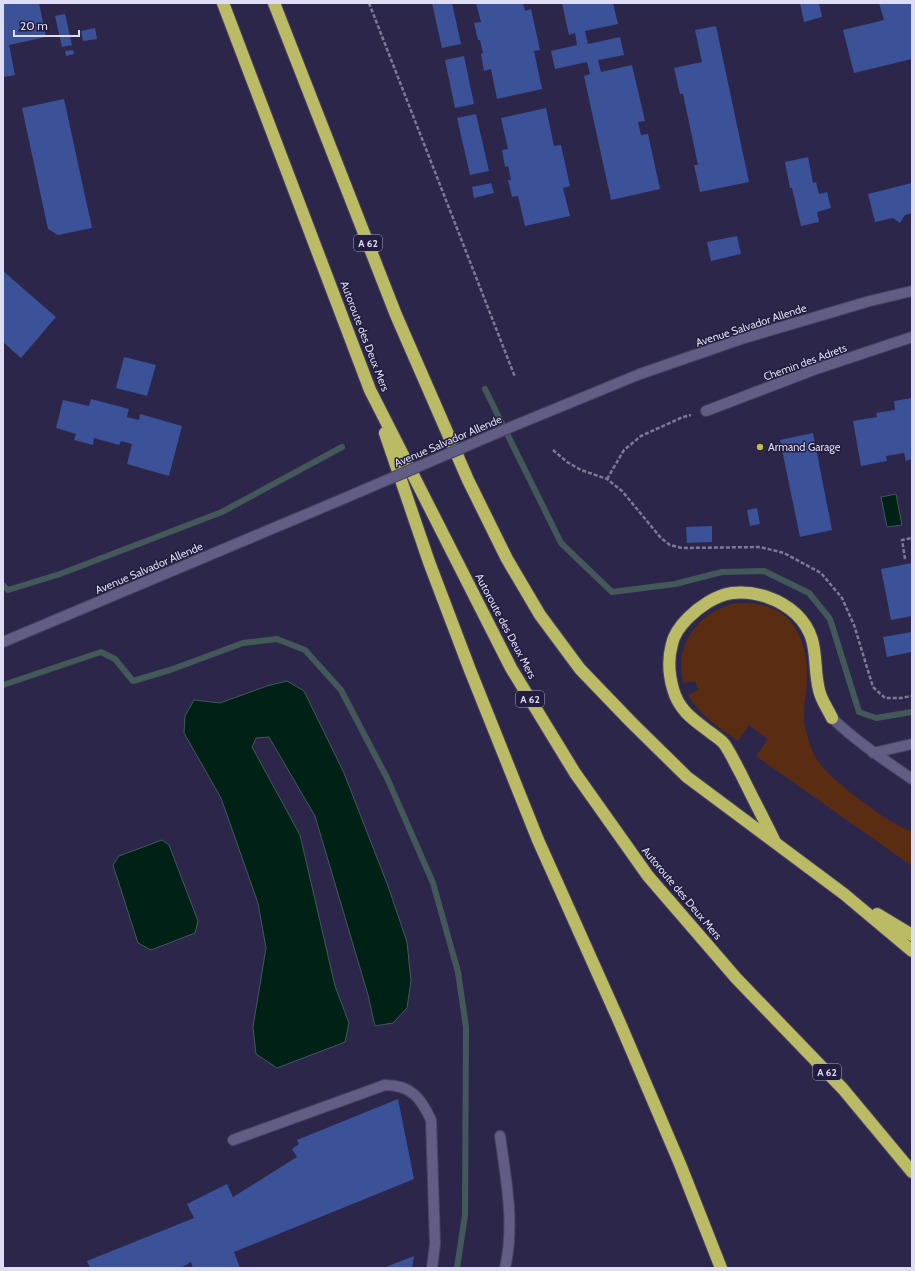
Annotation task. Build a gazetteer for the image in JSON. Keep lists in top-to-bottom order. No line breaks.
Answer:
{"streets":{"highway":["A 62","Autoroute des Deux Mers"],"street":["Avenue Salvador Allende","Chemin des Adrets"]},"places":["Armand Garage"],"scale_bar":"20 m"}
